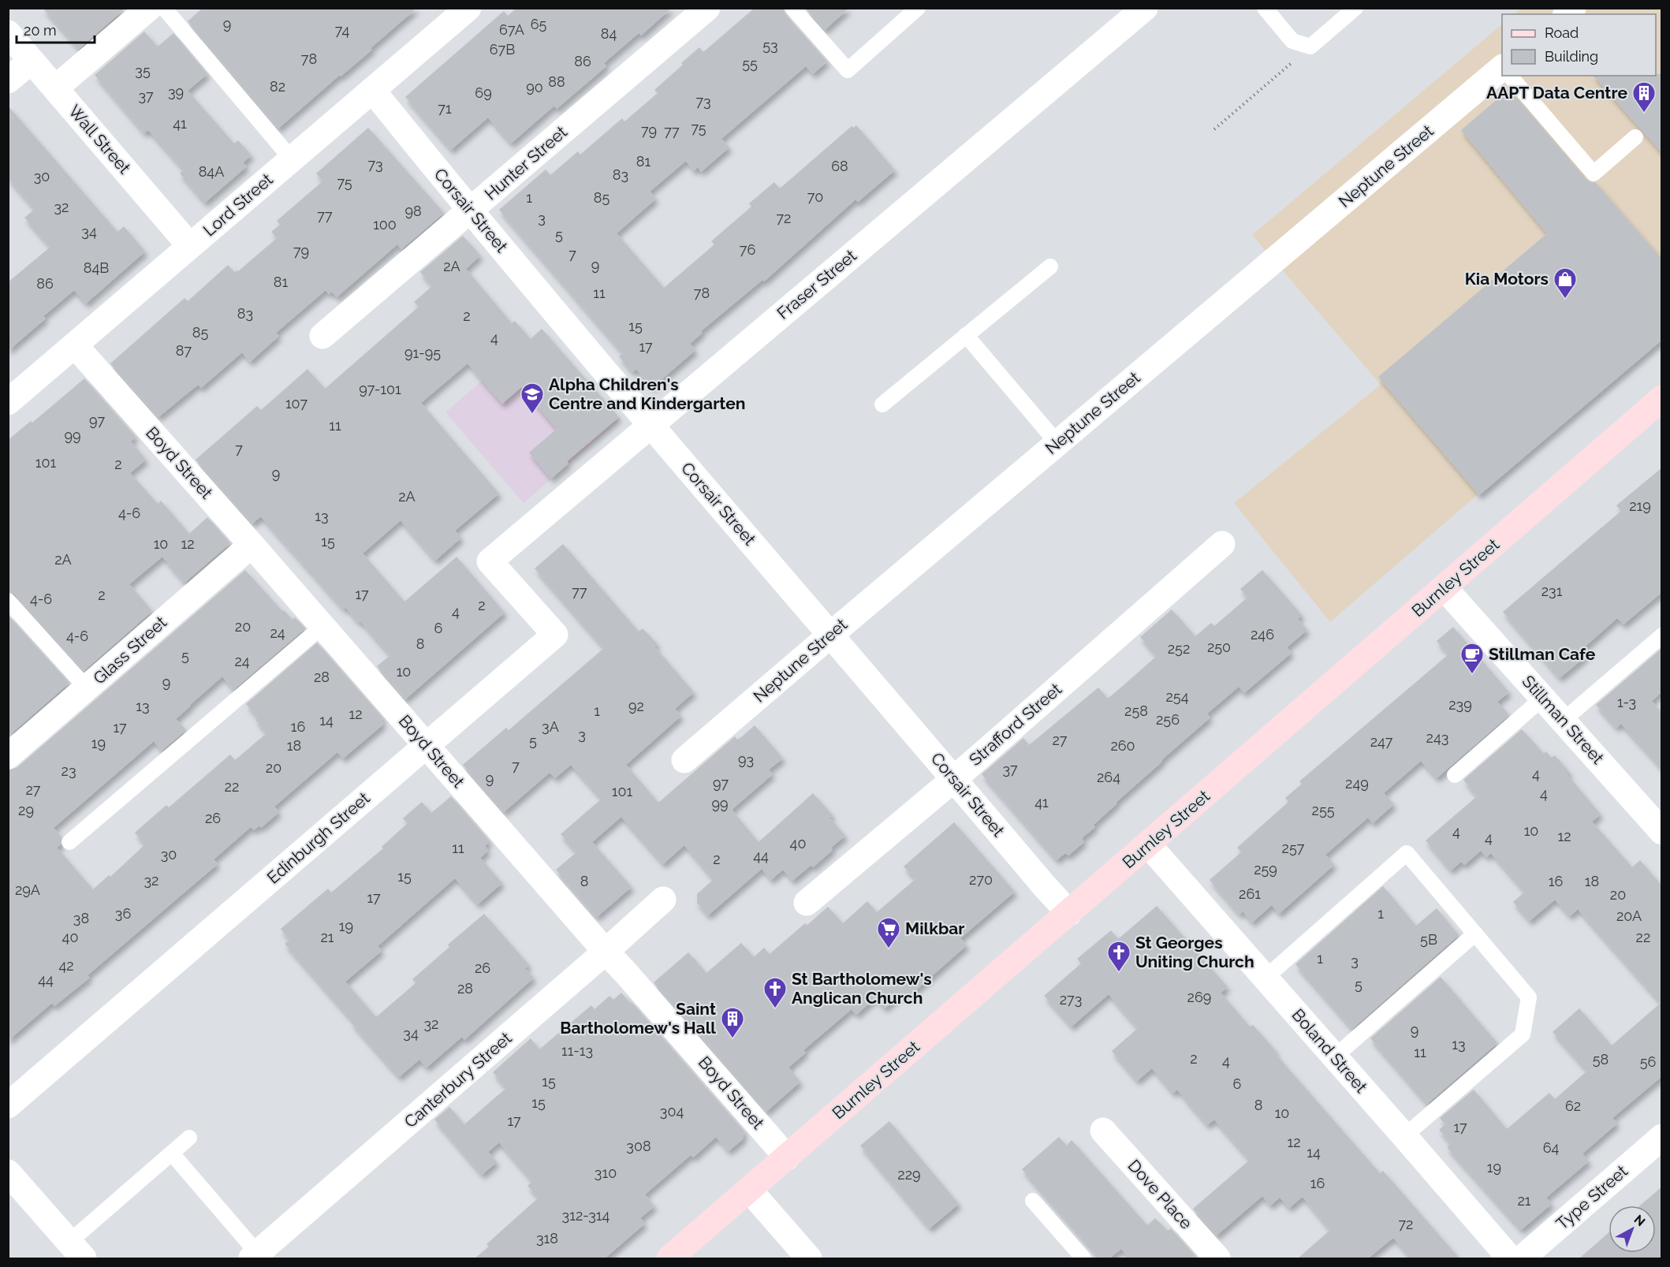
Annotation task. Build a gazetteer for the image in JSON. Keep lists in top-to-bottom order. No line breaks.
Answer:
{"streets":{"main road":["Burnley Street"],"street":["Wall Street","Hunter Street","Neptune Street","Lord Street","Corsair Street","Fraser Street","Boyd Street","Glass Street","Stillman Street","Strafford Street","Edinburgh Street","Boland Street","Canterbury Street","Dove Place","Type Street"]},"crossings":[["Wall Street","Lord Street"],["Hunter Street","Corsair Street"],["Neptune Street","Corsair Street"],["Lord Street","Corsair Street"],["Lord Street","Boyd Street"],["Corsair Street","Fraser Street"],["Corsair Street","Burnley Street"],["Corsair Street","Strafford Street"],["Fraser Street","Edinburgh Street"],["Boyd Street","Burnley Street"],["Boyd Street","Glass Street"],["Boyd Street","Edinburgh Street"],["Boyd Street","Canterbury Street"],["Burnley Street","Stillman Street"],["Burnley Street","Boland Street"]],"places":{"building":["AAPT Data Centre","Saint Bartholomew's Hall"],"shop":["Kia Motors"],"school or university":["Alpha Children's Centre and Kindergarten"],"cafe":["Stillman Cafe"],"supermarket":["Milkbar"],"church":["St Georges Uniting Church","St Bartholomew's Anglican Church"]},"house_numbers":["9","65","67A","74","84","53","67B","78","86","55","35","88","82","90","39","69","37","73","71","41","75","79","77","81","73","68","84A","83","30","75","70","1","85","32","98","77","3","72","100","34","5","76","79","7","9","2A","84B","81","86","11","78","83","2","15","85","4","17","87","91-95","97-101","107","97","11","99","7","101","2","9","2A","219","4-6","13","15","10","12","2A","231","77","17","2","4-6","2","4","20","6","24","246","4-6","8","250","252","5","24","10","28","9","254","1-3","239","13","92","1","258","12","256","14","16","3A","17","3","243","27","5","247","19","18","260","93","7","20","37","23","4","264","9","97","249","22","27","101","4","41","99","29","255","26","10","4","12","4","40","11","257","30","44","2","259","15","270","32","8","16","18","29A","261","20","17","36","1","20A","38","19","40","21","22","5B","1","3","42","26","44","5","28","269","273","32","9","34","13","11-13","11","2","58","4","56","15","6","15","8","62","304","10","17","17","12","308","64","14","19","310","229","16","21","312-314","72","318"],"legend":["Road","Building"],"scale_bar":"20 m","north":"top right"}
